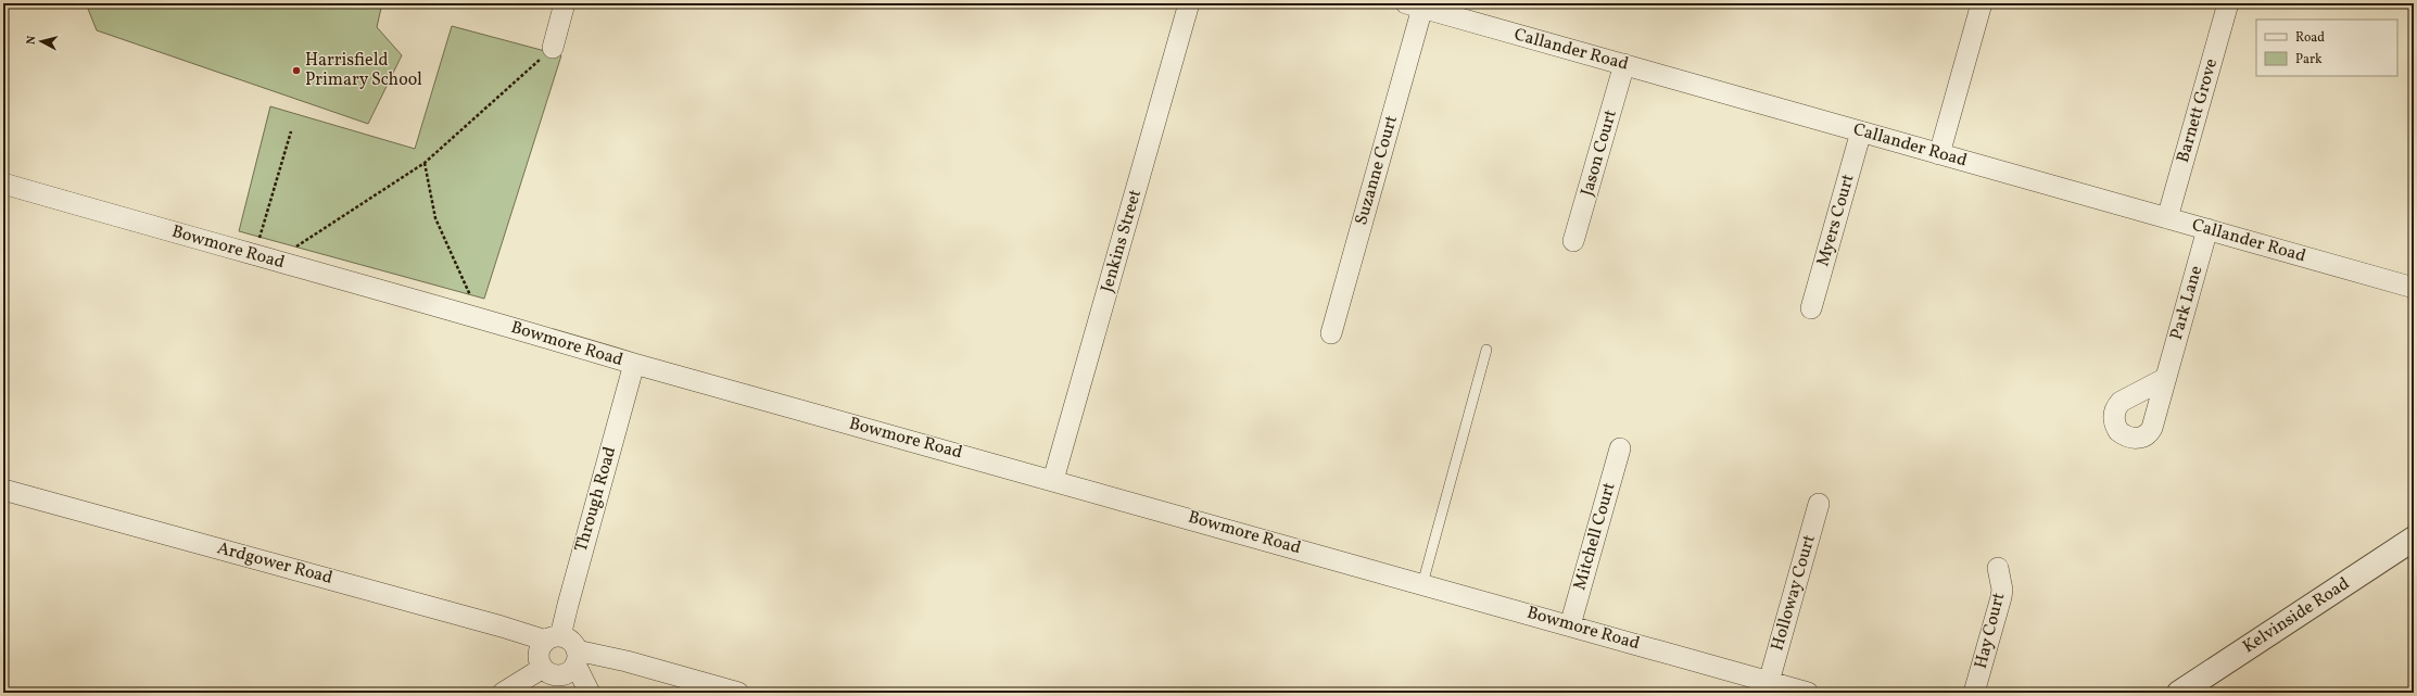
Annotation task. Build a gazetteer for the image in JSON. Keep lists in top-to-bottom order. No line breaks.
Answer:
{"streets":{"street":["Callander Road","Barnett Grove","Jason Court","Suzanne Court","Myers Court","Jenkins Street","Bowmore Road","Park Lane","Through Road","Mitchell Court","Ardgower Road","Holloway Court","Kelvinside Road","Hay Court"]},"crossings":[["Callander Road","Barnett Grove"],["Callander Road","Jason Court"],["Callander Road","Suzanne Court"],["Callander Road","Myers Court"],["Callander Road","Park Lane"],["Jenkins Street","Bowmore Road"],["Bowmore Road","Through Road"],["Bowmore Road","Mitchell Court"],["Bowmore Road","Holloway Court"],["Through Road","Ardgower Road"]],"places":["Harrisfield Primary School"],"legend":["Road","Park"],"north":"left"}
